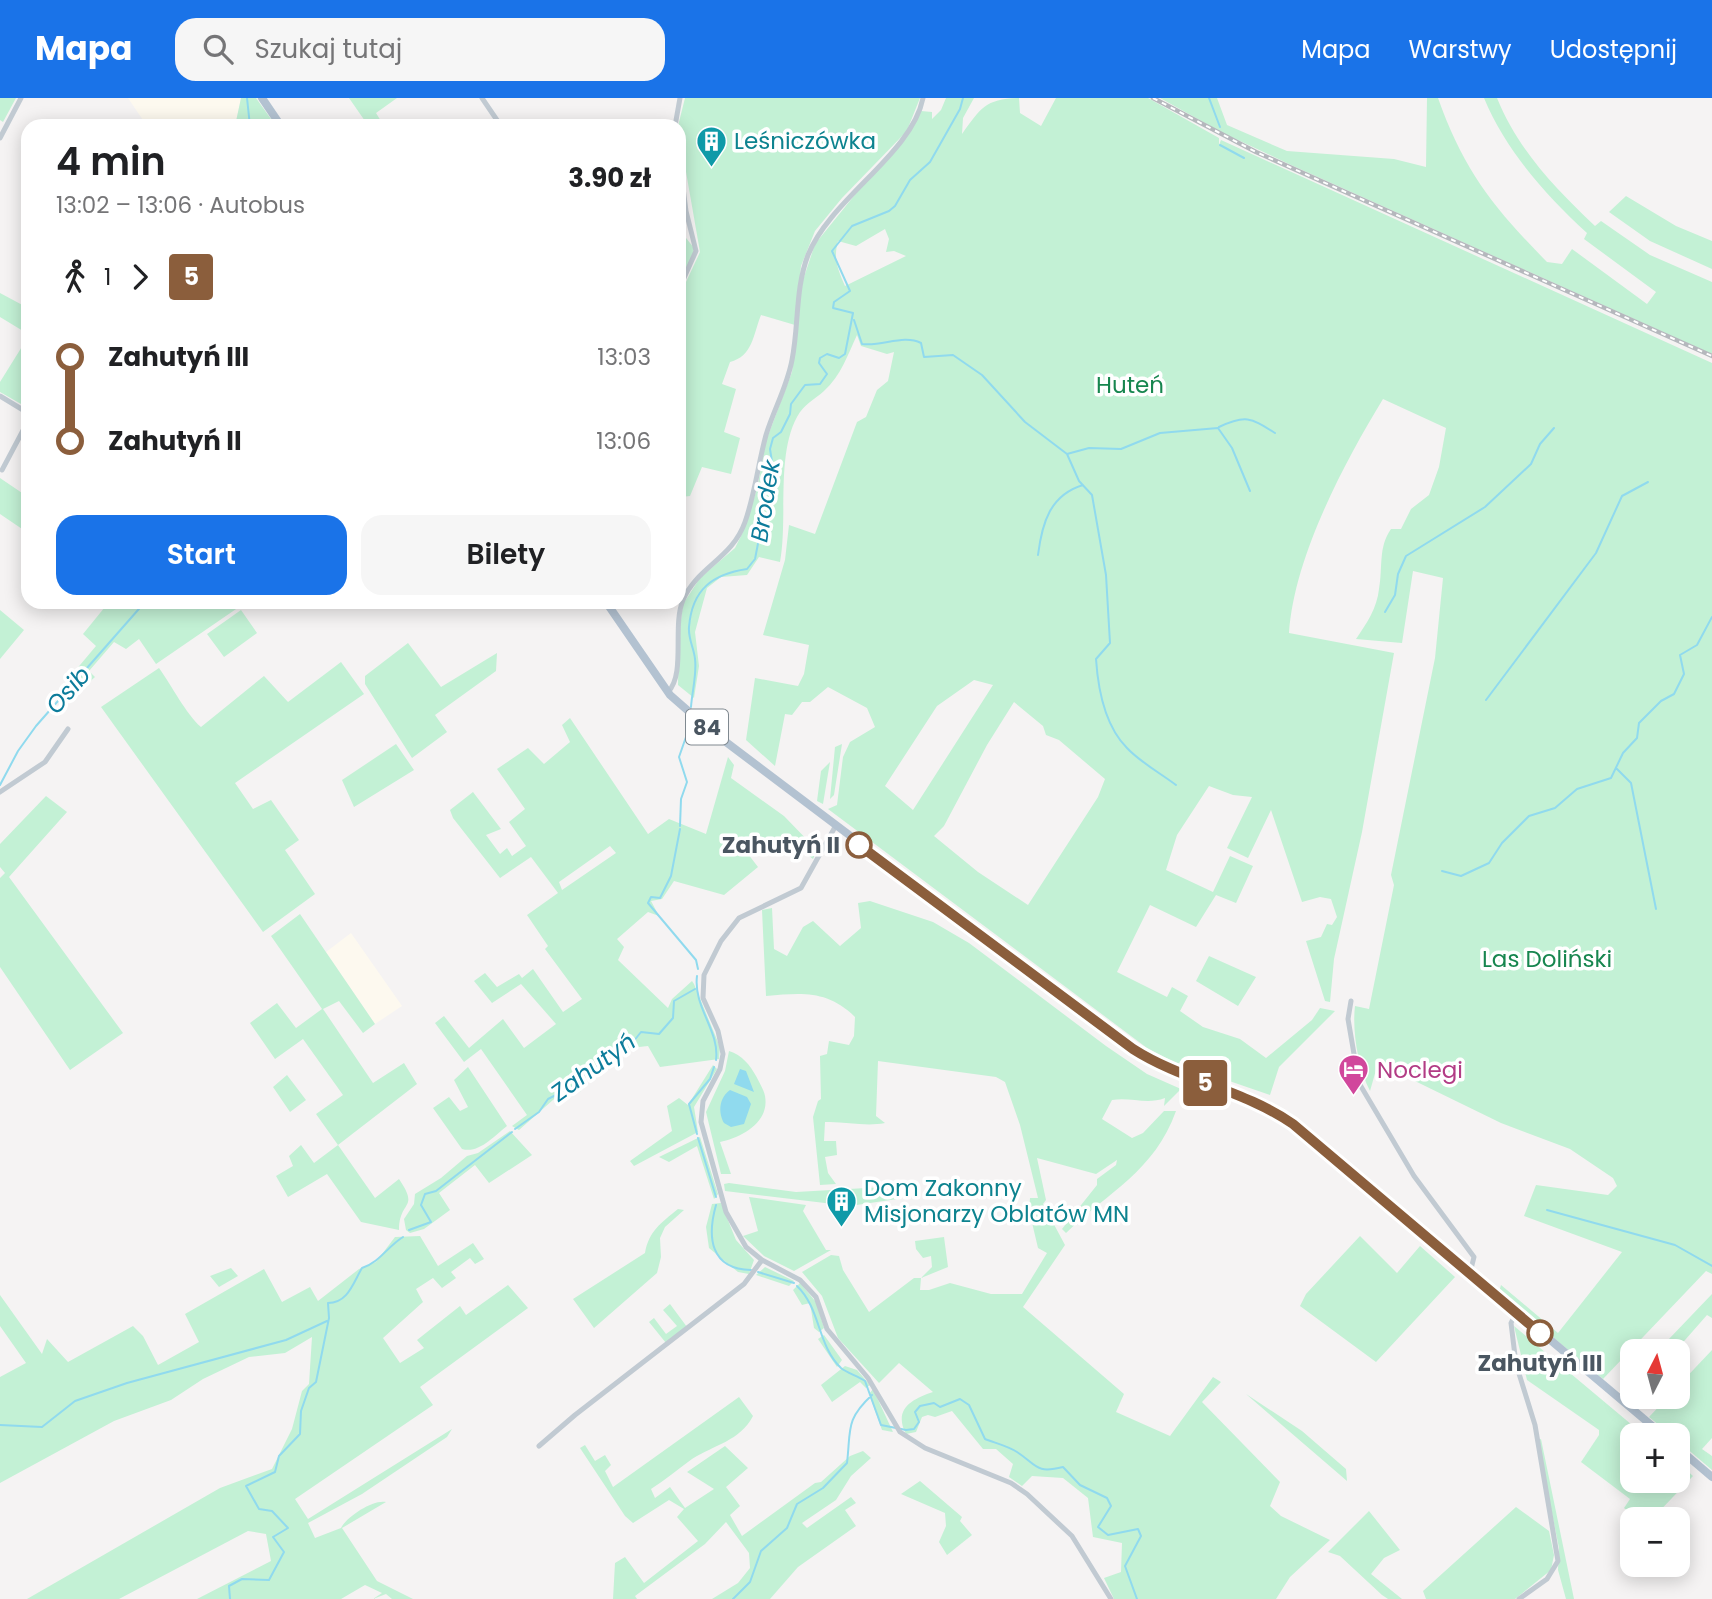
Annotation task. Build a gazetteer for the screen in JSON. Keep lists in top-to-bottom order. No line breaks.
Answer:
{"streets":{"main road":["84"]},"water":["Brodek","Osib","Zahutyń"],"parks":["Huteń","Las Doliński"],"places":{"building":["Leśniczówka","Dom Zakonny Misjonarzy Oblatów MN"],"other":["Zahutyń II","Zahutyń III"],"hotel":["Noclegi"]},"lines":["bus line 5"],"north":"top","page":{"header":"Mapa","search":"Szukaj tutaj","nav":["Mapa","Warstwy","Udostępnij"],"on_map":"5","heading":["4 min","13:02 – 13:06 · Autobus","3.90 zł"],"legs":["1","5"],"list":[{"name":"Zahutyń III","value":"13:03"},{"name":"Zahutyń II","value":"13:06"}],"buttons":["Start","Bilety"],"map_buttons":["+","−"]}}
